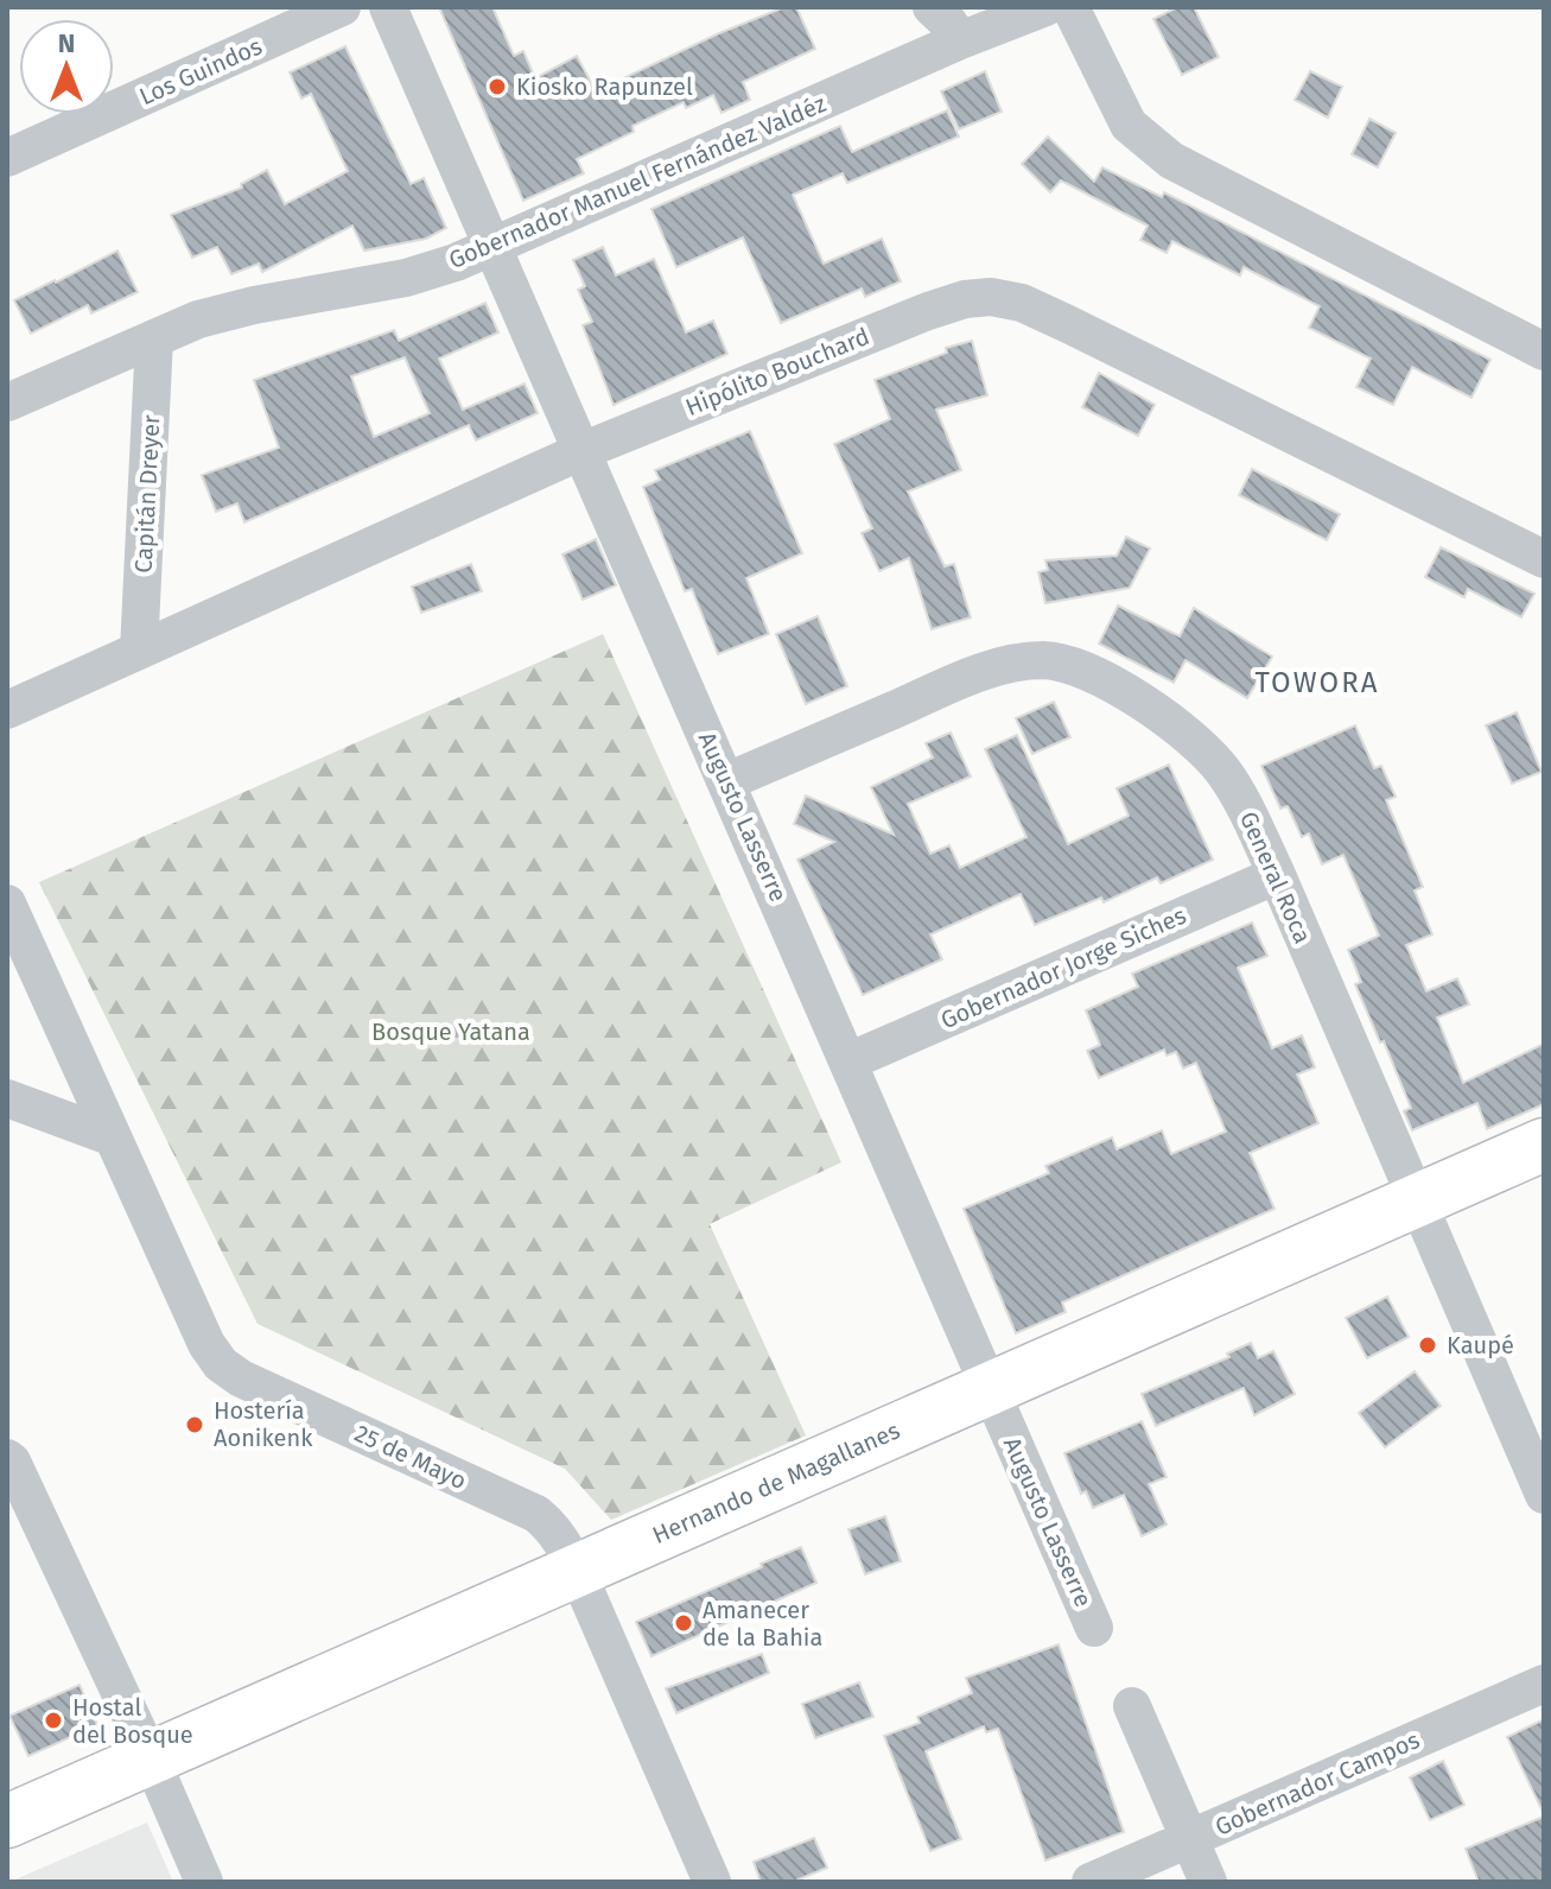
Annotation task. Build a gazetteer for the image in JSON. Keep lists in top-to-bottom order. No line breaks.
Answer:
{"streets":{"main road":["Hernando de Magallanes"],"street":["Los Guindos","Gobernador Manuel Fernández Valdéz","Hipólito Bouchard","Capitán Dreyer","Augusto Lasserre","General Roca","Gobernador Jorge Siches","25 de Mayo","Gobernador Campos"]},"crossings":[["Gobernador Manuel Fernández Valdéz","Capitán Dreyer"],["Gobernador Manuel Fernández Valdéz","Augusto Lasserre"],["Hipólito Bouchard","Capitán Dreyer"],["Hipólito Bouchard","Augusto Lasserre"],["Augusto Lasserre","General Roca"],["Augusto Lasserre","Gobernador Jorge Siches"],["Augusto Lasserre","Hernando de Magallanes"],["General Roca","Gobernador Jorge Siches"],["General Roca","Hernando de Magallanes"],["25 de Mayo","Hernando de Magallanes"]],"districts":["TOWORA"],"parks":["Bosque Yatana"],"places":["Kiosko Rapunzel","Kaupé","Hostería Aonikenk","Amanecer de la Bahia","Hostal del Bosque"],"north":"top"}
